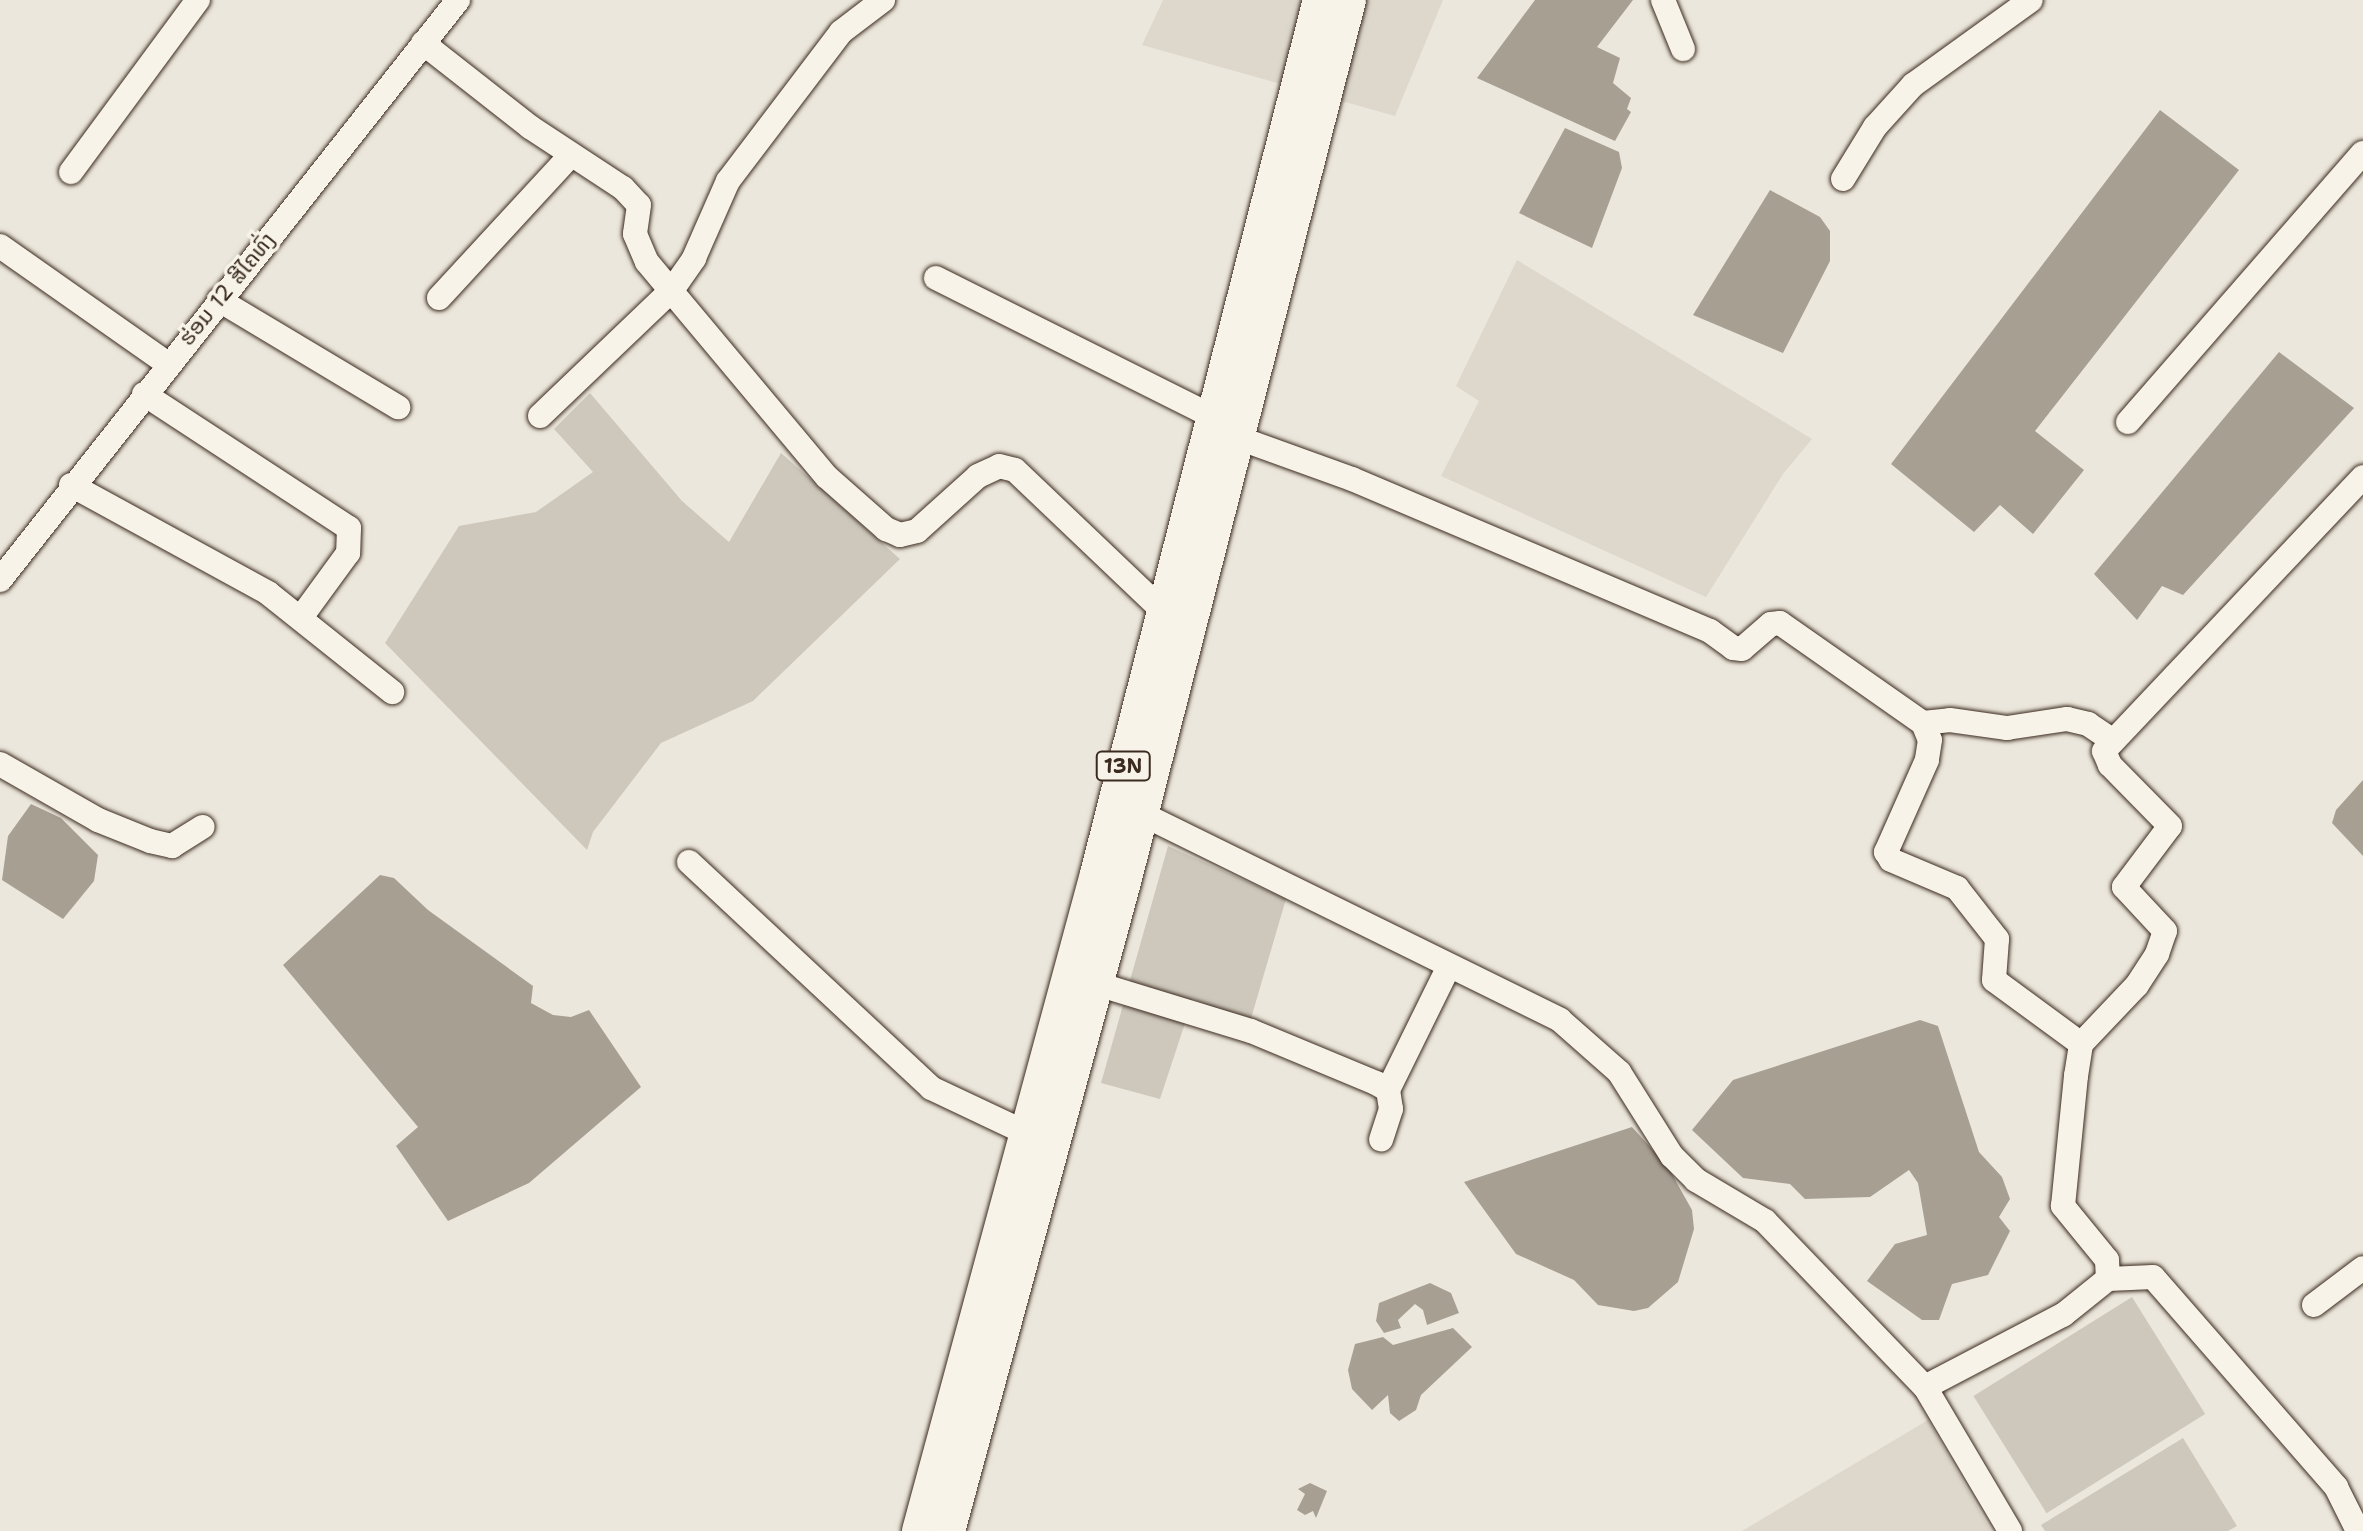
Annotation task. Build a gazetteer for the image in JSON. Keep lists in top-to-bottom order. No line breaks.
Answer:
{"streets":{"highway":["13N"],"street":["ຮ່ອມ 12 ສີໄຄທົ່ງ"]}}
